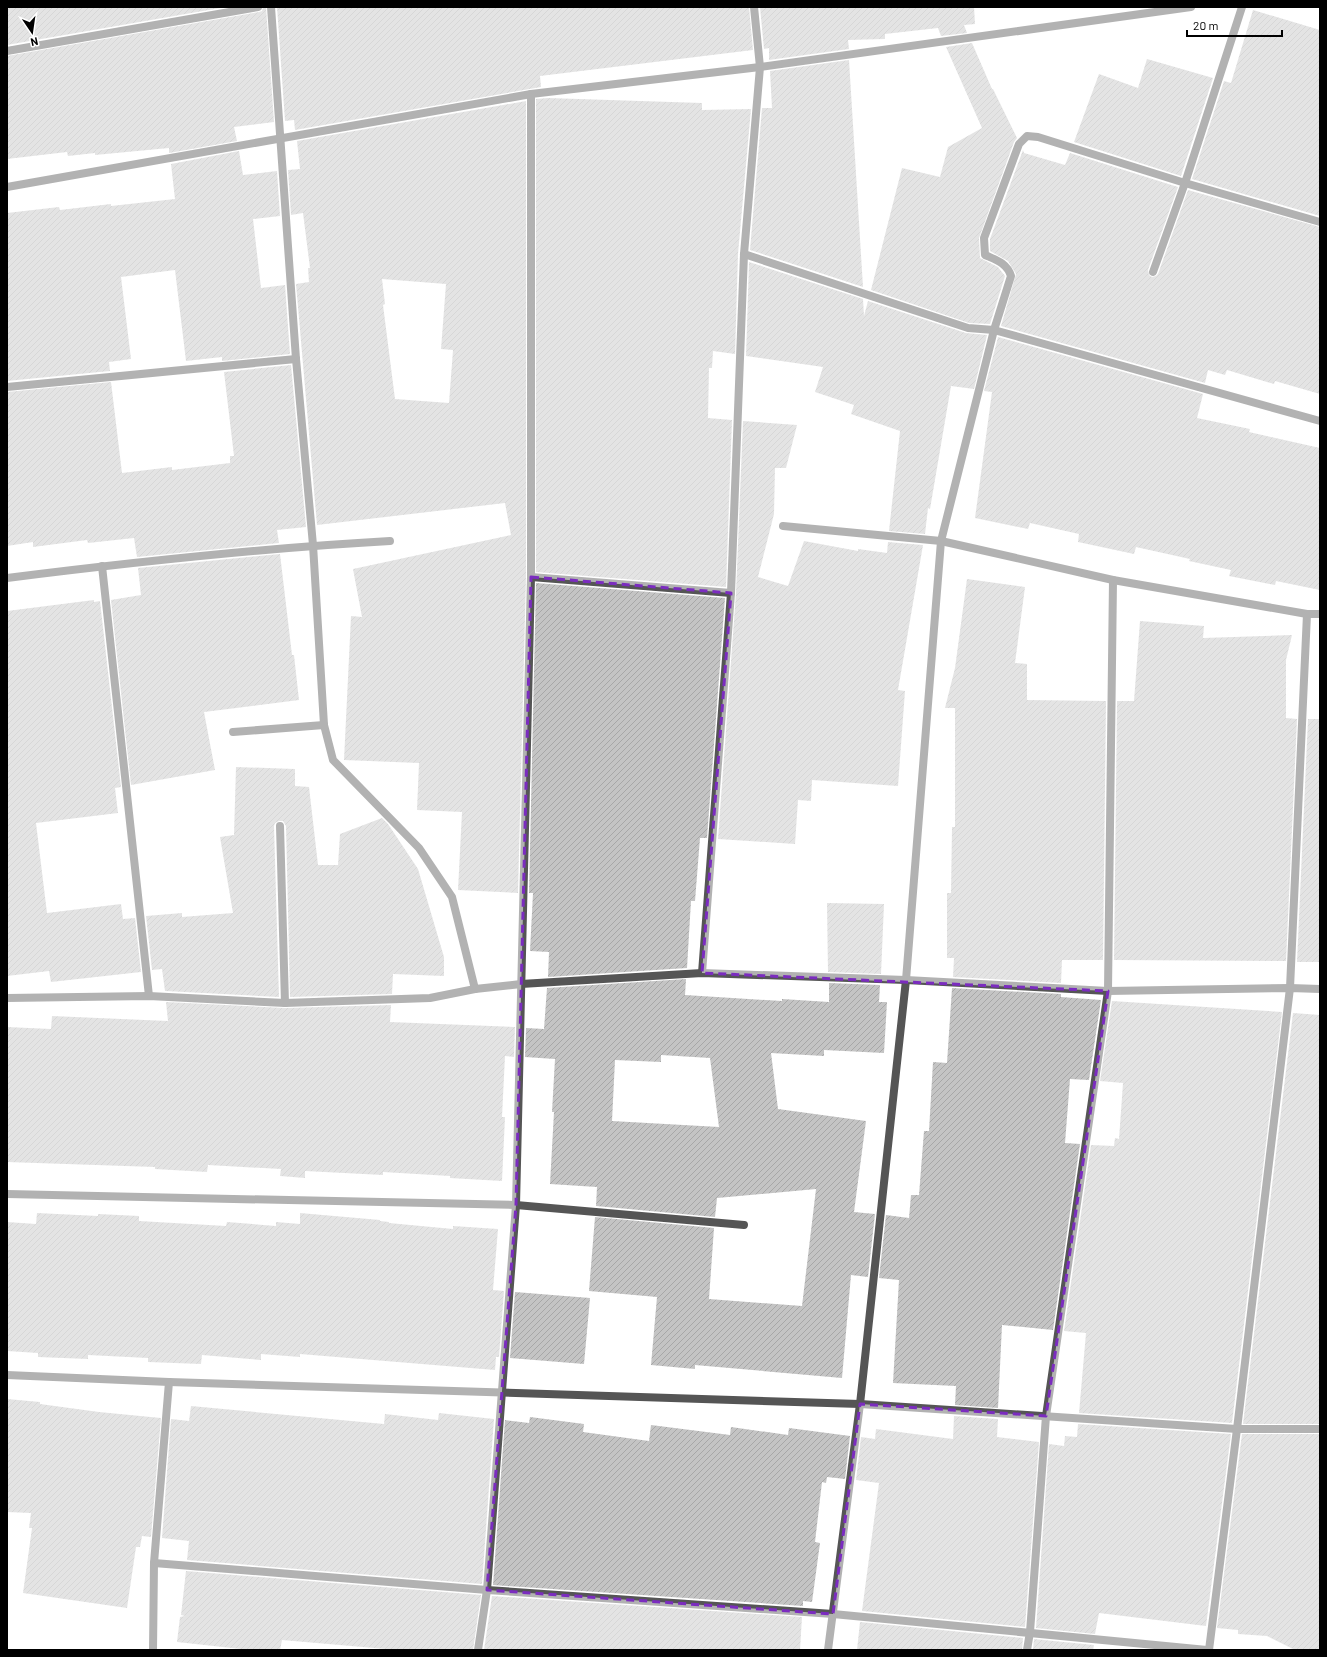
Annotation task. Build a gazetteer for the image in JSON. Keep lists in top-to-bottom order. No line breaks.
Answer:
{"scale_bar":"20 m","north":"bottom"}
